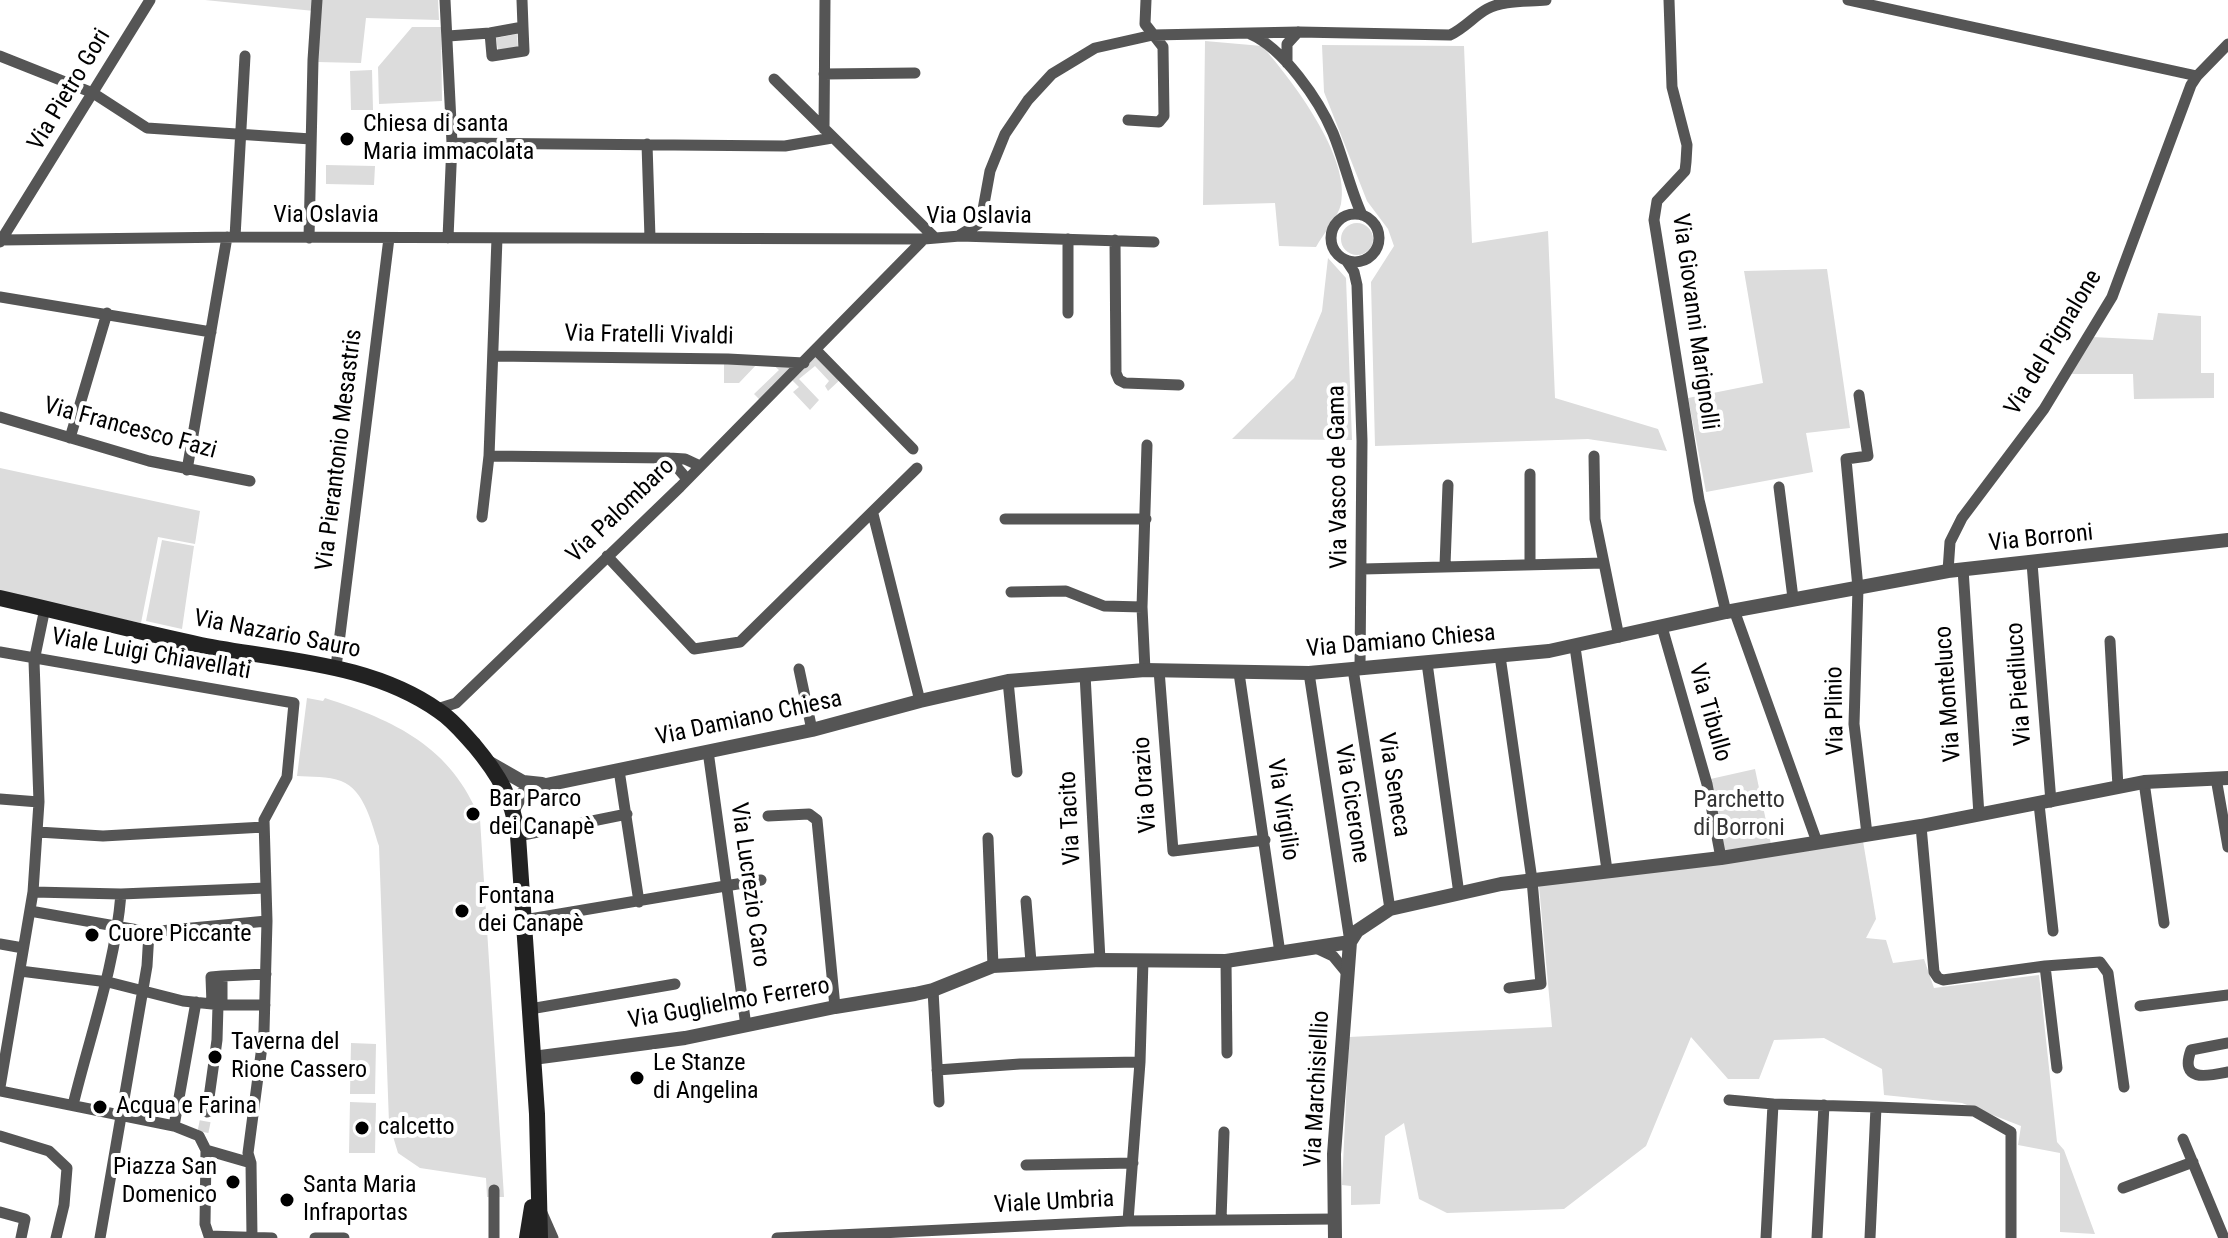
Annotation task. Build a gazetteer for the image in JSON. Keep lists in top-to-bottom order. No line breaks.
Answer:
{"streets":{"main road":["Via Nazario Sauro"],"street":["Via Pietro Gori","Via Oslavia","Via Giovanni Marignolli","Via Fratelli Vivaldi","Via del Pignalone","Via Francesco Fazi","Via Pierantonio Mesastris","Via Vasco de Gama","Via Palombaro","Via Borroni","Via Damiano Chiesa","Viale Luigi Chiavellati","Via Piediluco","Via Monteluco","Via Plinio","Via Tibullo","Via Orazio","Via Seneca","Via Cicerone","Via Virgilio","Via Tacito","Via Lucrezio Caro","Via Guglielmo Ferrero","Via Marchisiellio","Viale Umbria"]},"crossings":[["Via Pietro Gori","Via Oslavia"],["Via Oslavia","Via Pierantonio Mesastris"],["Via Oslavia","Via Palombaro"],["Via Giovanni Marignolli","Via Damiano Chiesa"],["Via Fratelli Vivaldi","Via Palombaro"],["Via del Pignalone","Via Borroni"],["Via del Pignalone","Via Monteluco"],["Via Pierantonio Mesastris","Via Nazario Sauro"],["Via Vasco de Gama","Via Damiano Chiesa"],["Via Vasco de Gama","Via Seneca"],["Via Palombaro","Via Nazario Sauro"],["Via Borroni","Via Damiano Chiesa"],["Via Borroni","Via Piediluco"],["Via Borroni","Via Monteluco"],["Via Borroni","Via Plinio"],["Via Nazario Sauro","Via Damiano Chiesa"],["Via Nazario Sauro","Via Guglielmo Ferrero"],["Via Damiano Chiesa","Via Plinio"],["Via Damiano Chiesa","Via Tibullo"],["Via Damiano Chiesa","Via Orazio"],["Via Damiano Chiesa","Via Seneca"],["Via Damiano Chiesa","Via Cicerone"],["Via Damiano Chiesa","Via Virgilio"],["Via Damiano Chiesa","Via Tacito"],["Via Damiano Chiesa","Via Lucrezio Caro"],["Via Orazio","Via Virgilio"],["Via Cicerone","Via Guglielmo Ferrero"],["Via Cicerone","Via Marchisiellio"],["Via Virgilio","Via Guglielmo Ferrero"],["Via Tacito","Via Guglielmo Ferrero"],["Via Lucrezio Caro","Via Guglielmo Ferrero"],["Via Guglielmo Ferrero","Via Marchisiellio"],["Via Marchisiellio","Viale Umbria"]],"parks":["Parchetto di Borroni"],"places":["Chiesa di santa Maria immacolata","Bar Parco dei Canapè","Fontana dei Canapè","Cuore Piccante","Taverna del Rione Cassero","Le Stanze di Angelina","Acqua e Farina","calcetto","Piazza San Domenico","Santa Maria Infraportas"]}
